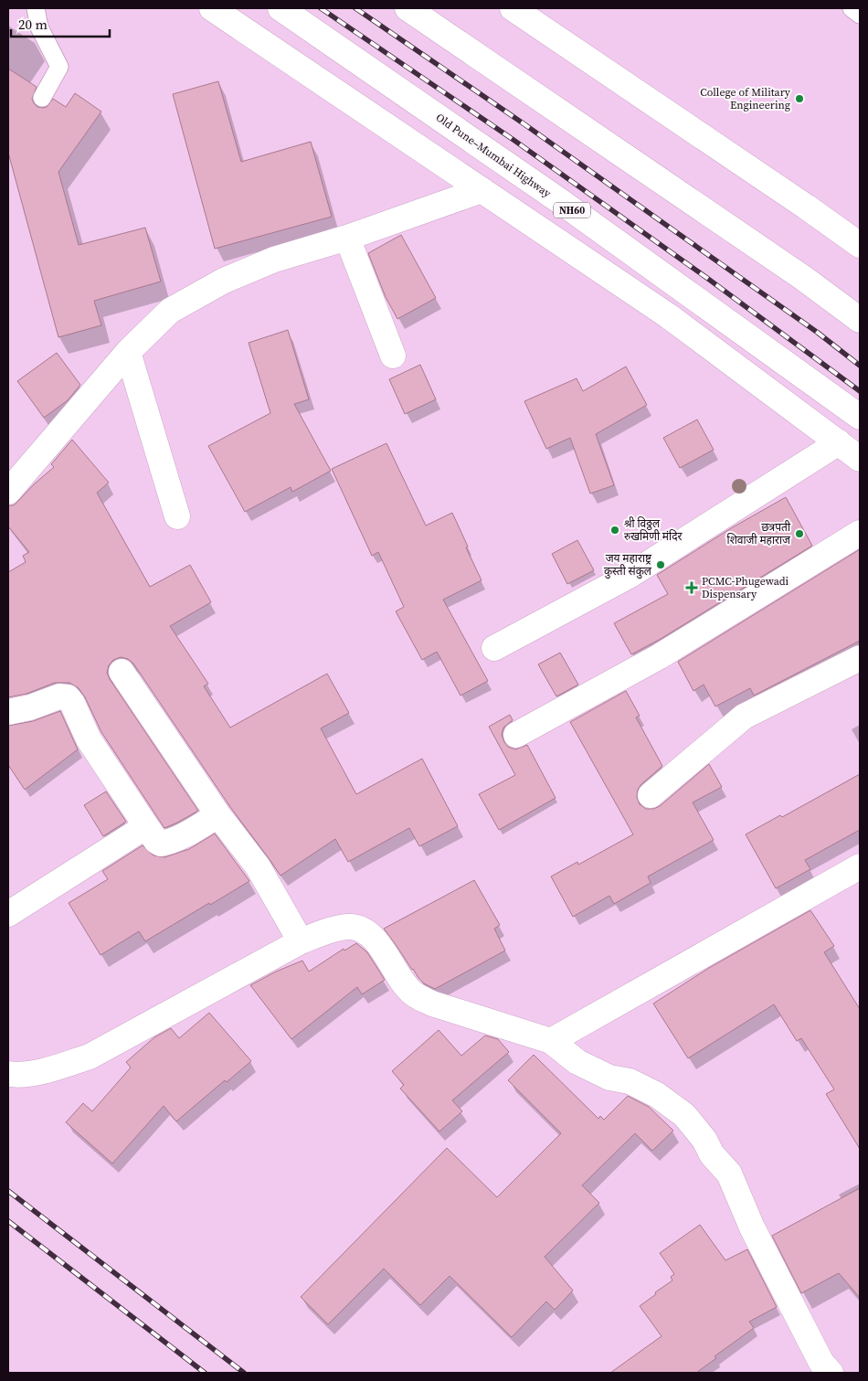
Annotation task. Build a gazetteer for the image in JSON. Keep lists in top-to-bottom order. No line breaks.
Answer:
{"streets":{"main road":["Old Pune–Mumbai Highway","NH60"]},"places":{"other":["College of Military Engineering","श्री विठ्ठल रुखमिणी मंदिर","छत्रपती शिवाजी महाराज","जय महाराष्ट्र कुस्ती संकुल"],"health":["PCMC-Phugewadi Dispensary"]},"scale_bar":"20 m"}
